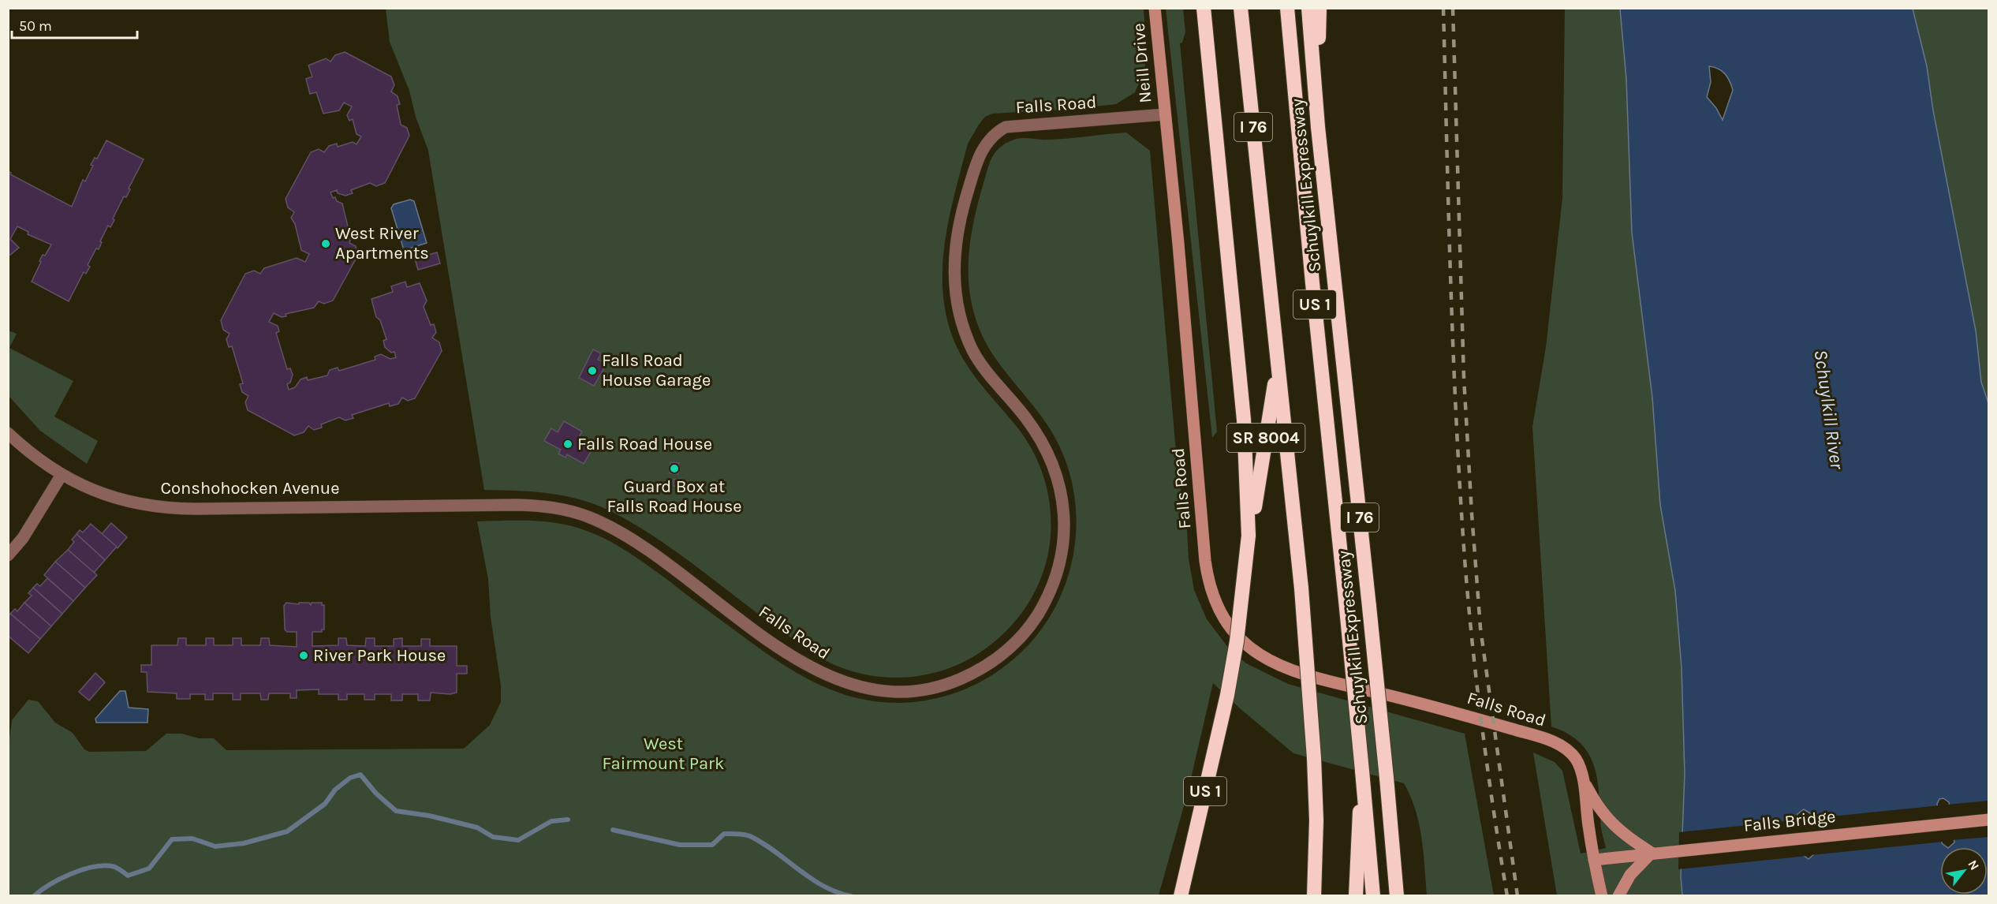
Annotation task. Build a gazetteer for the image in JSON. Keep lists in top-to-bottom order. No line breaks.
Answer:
{"streets":{"highway":["I 76","Schuylkill Expressway","US 1","SR 8004"],"main road":["Neill Drive","Falls Road","Falls Bridge"],"street":["Conshohocken Avenue"]},"crossings":[["Neill Drive","Falls Road"],["Falls Road","Conshohocken Avenue"],["Falls Road","Falls Bridge"],["I 76","SR 8004"],["US 1","SR 8004"]],"water":["Schuylkill River"],"parks":["West Fairmount Park"],"places":["West River Apartments","Falls Road House Garage","Falls Road House","Guard Box at Falls Road House","River Park House"],"scale_bar":"50 m","north":"top right"}
